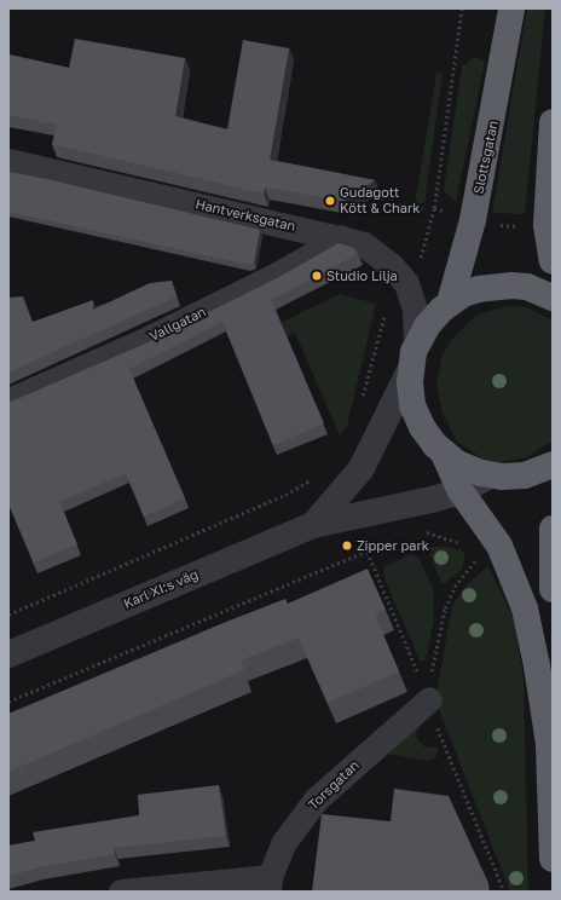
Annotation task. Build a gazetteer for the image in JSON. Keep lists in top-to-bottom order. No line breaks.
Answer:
{"streets":{"highway":["Slottsgatan"],"street":["Hantverksgatan","Vallgatan","Karl XI:s väg","Torsgatan"]},"crossings":[["Hantverksgatan","Vallgatan"],["Hantverksgatan","Karl XI:s väg"]],"places":["Gudagott Kött & Chark","Studio Lilja","Zipper park"]}
